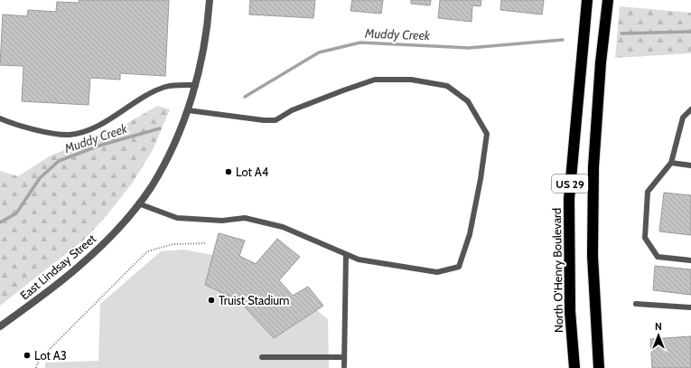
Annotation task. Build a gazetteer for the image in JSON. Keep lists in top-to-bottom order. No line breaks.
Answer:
{"streets":{"highway":["US 29","North O'Henry Boulevard"],"street":["East Lindsay Street"]},"water":["Muddy Creek"],"places":["Lot A4","Truist Stadium","Lot A3"],"north":"top"}
